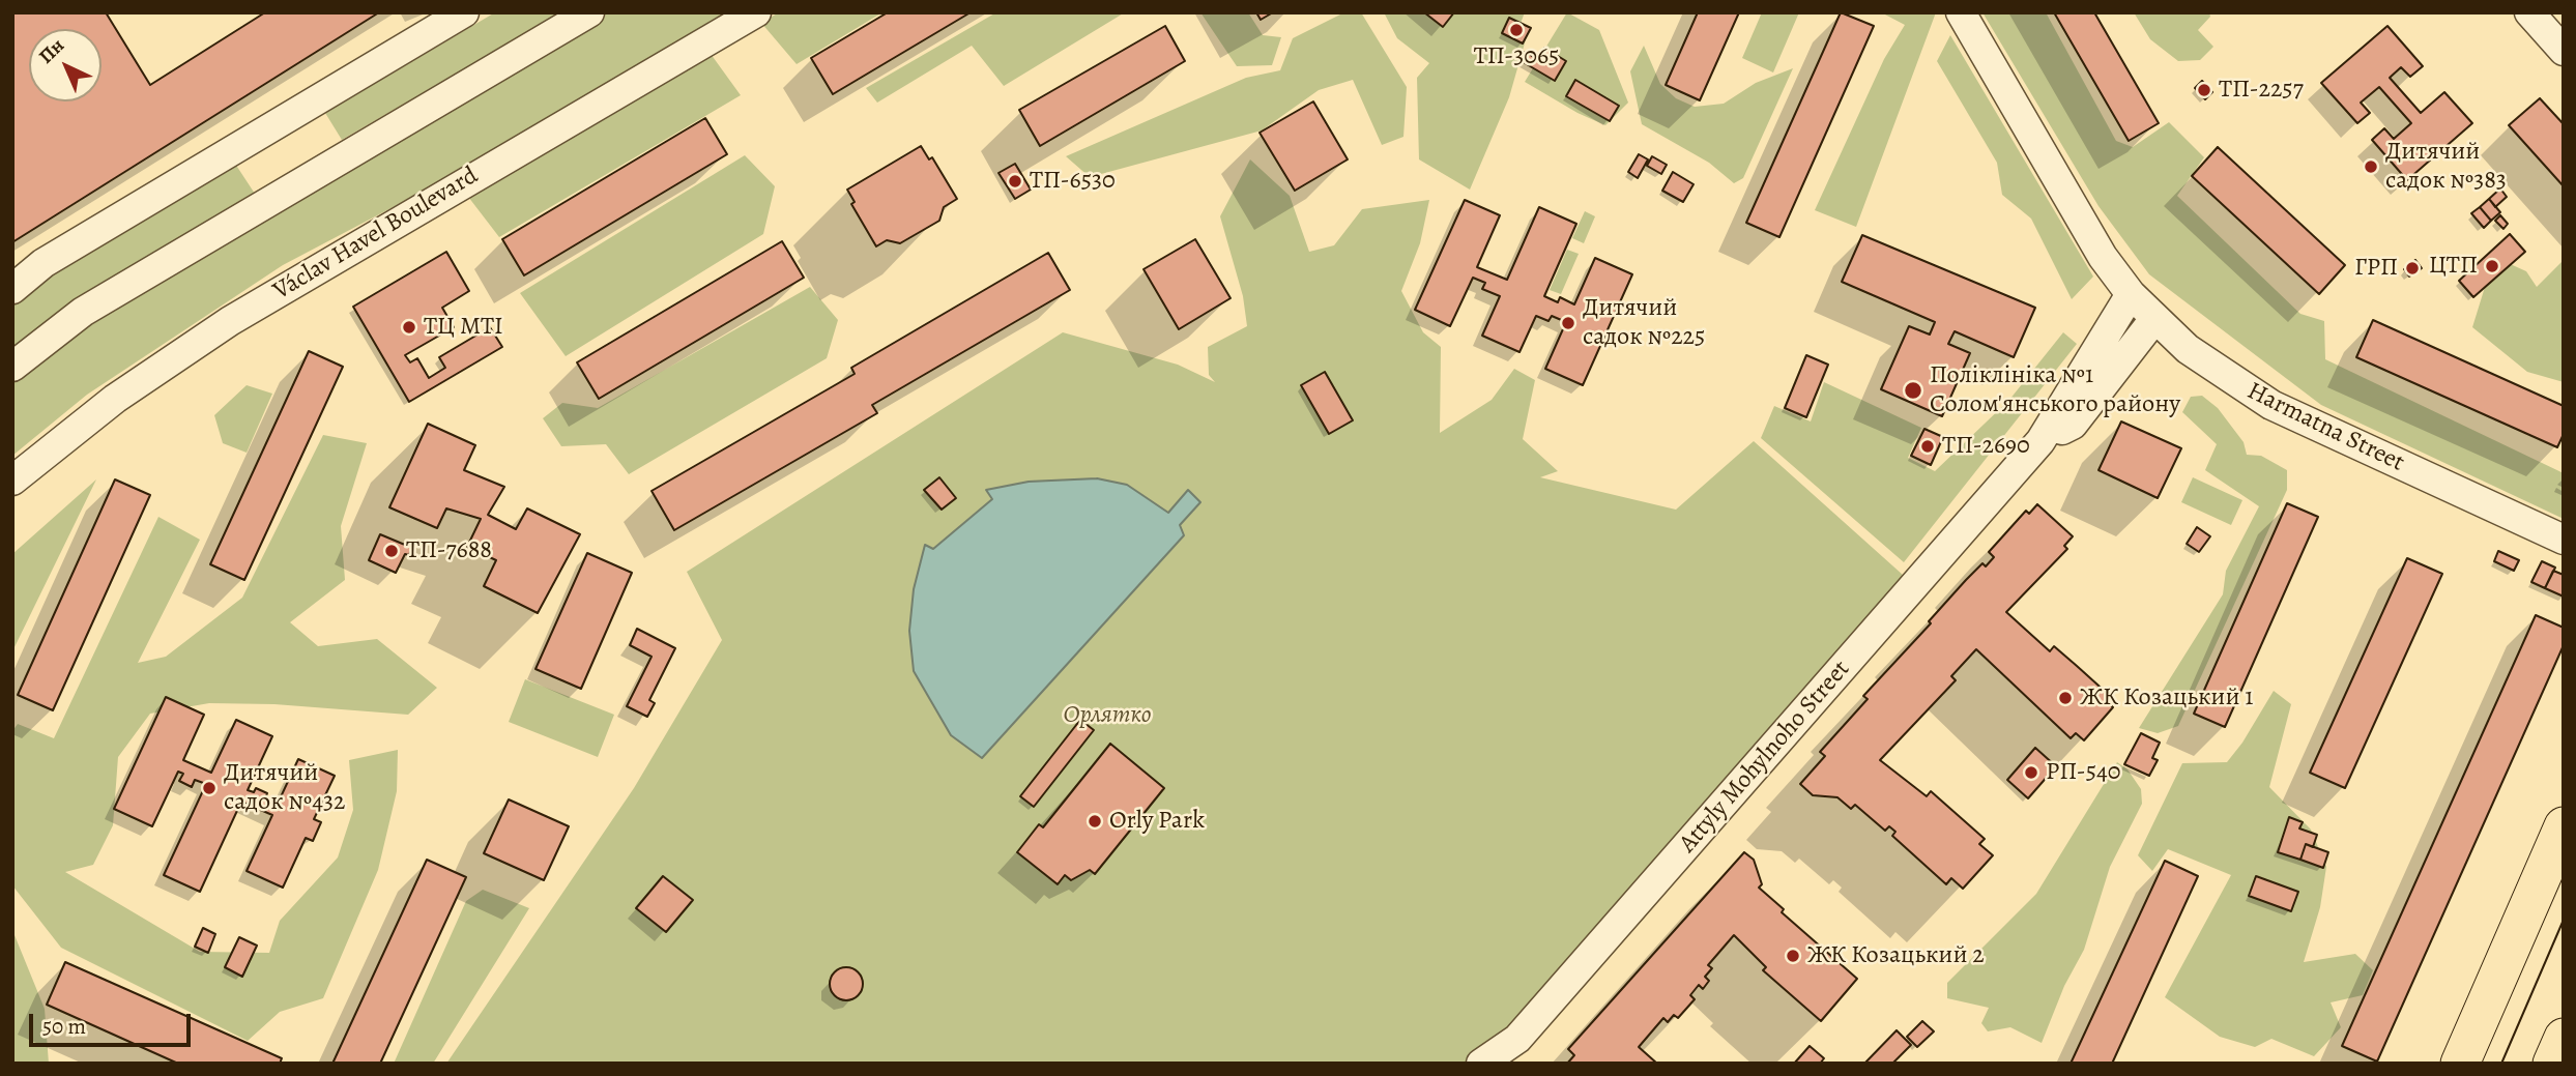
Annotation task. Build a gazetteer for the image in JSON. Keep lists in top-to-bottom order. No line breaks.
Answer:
{"streets":{"street":["Václav Havel Boulevard","Harmatna Street","Attyly Mohylnoho Street"]},"crossings":[["Harmatna Street","Attyly Mohylnoho Street"]],"parks":["Орлятко"],"places":["ТП-3065","ТП-2257","Дитячий садок №383","ТП-6530","ЦТП","ГРП","Дитячий садок №225","ТЦ MTI","Поліклініка №1 Солом'янського району","ТП-2690","ТП-7688","ЖК Козацький 1","РП-540","Дитячий садок №432","Orly Park","ЖК Козацький 2"],"scale_bar":"50 m","north":"top left"}
